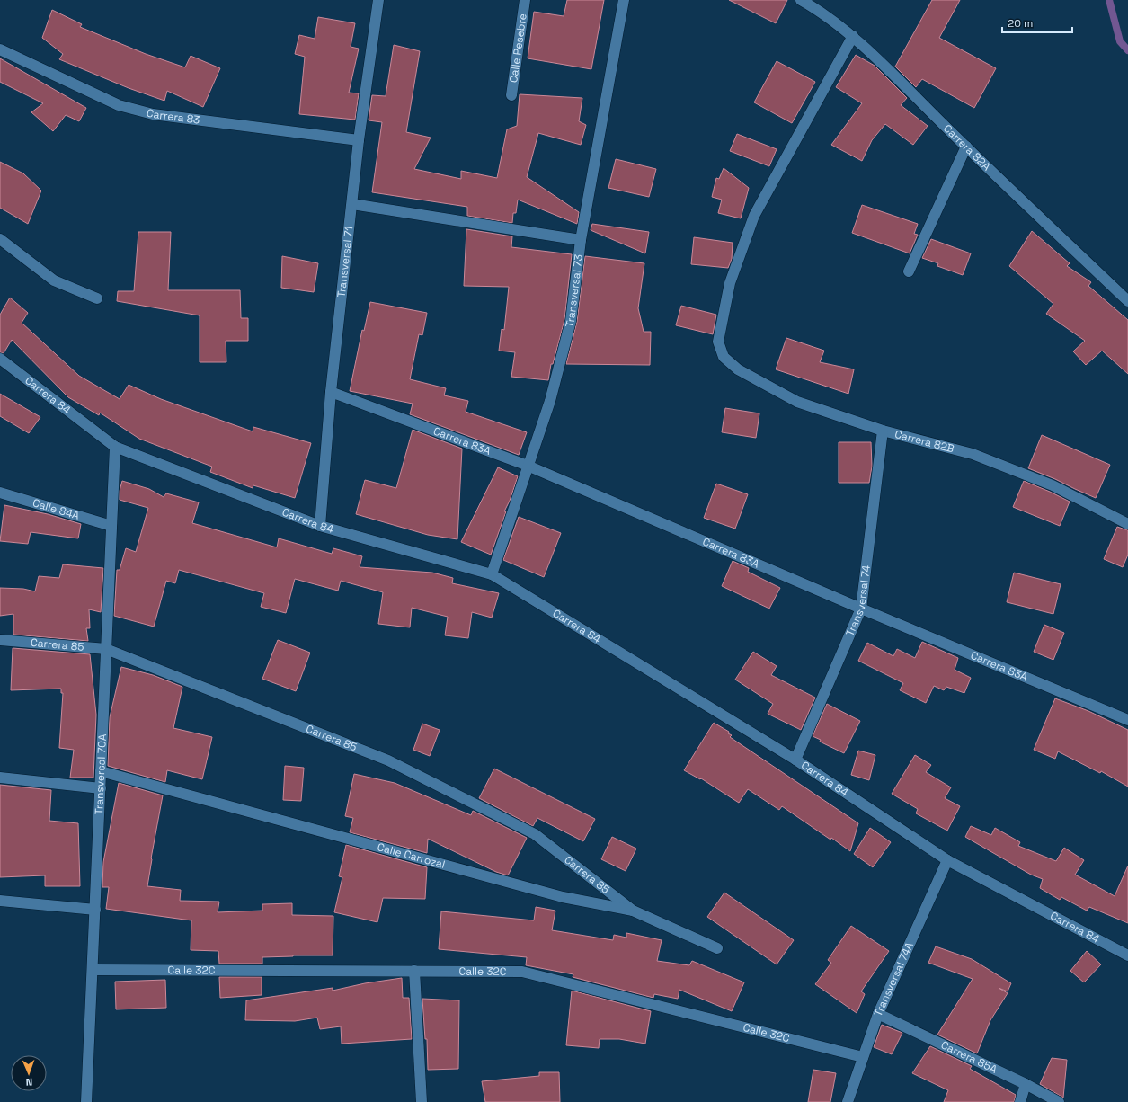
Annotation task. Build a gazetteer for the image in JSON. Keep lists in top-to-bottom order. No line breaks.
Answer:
{"streets":{"street":["Calle Pesebre","Carrera 83","Carrera 82A","Transversal 71","Transversal 73","Carrera 84","Carrera 83A","Carrera 82B","Calle 84A","Transversal 74","Carrera 85","Transversal 70A","Calle Carrozal","Calle 32C","Transversal 74A","Carrera 85A"]},"crossings":[["Carrera 83","Transversal 71"],["Carrera 82A","Carrera 82B"],["Transversal 71","Carrera 84"],["Transversal 71","Carrera 83A"],["Transversal 73","Carrera 84"],["Transversal 73","Carrera 83A"],["Carrera 84","Transversal 74"],["Carrera 84","Transversal 70A"],["Carrera 84","Transversal 74A"],["Carrera 83A","Transversal 74"],["Carrera 82B","Transversal 74"],["Calle 84A","Transversal 70A"],["Carrera 85","Transversal 70A"],["Carrera 85","Calle Carrozal"],["Transversal 70A","Calle Carrozal"],["Transversal 70A","Calle 32C"],["Calle 32C","Transversal 74A"],["Transversal 74A","Carrera 85A"]],"scale_bar":"20 m","north":"bottom"}
